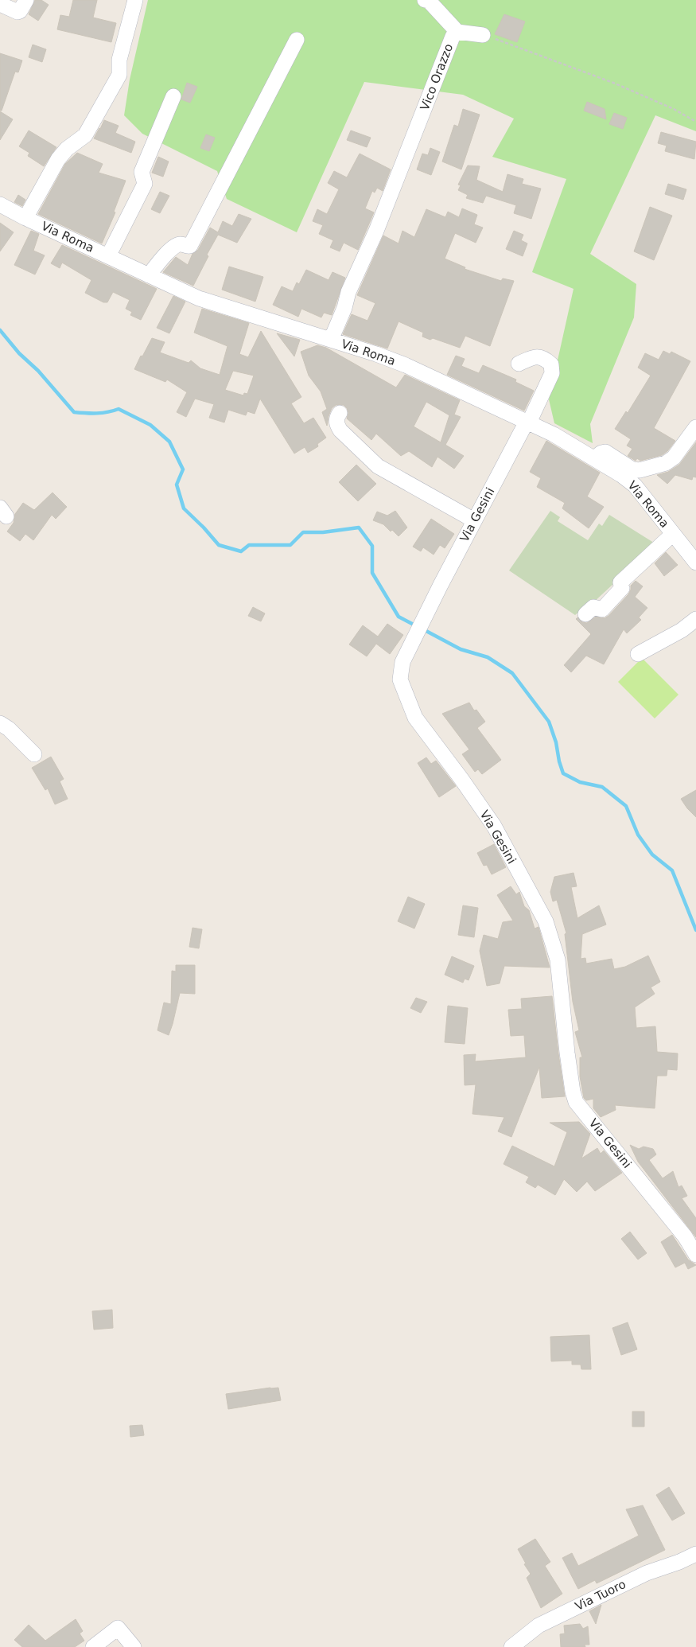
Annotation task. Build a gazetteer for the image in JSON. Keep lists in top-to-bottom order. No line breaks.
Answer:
{"streets":{"street":["Vico Orazzo","Via Roma","Via Gesini","Via Tuoro"]},"crossings":[["Vico Orazzo","Via Roma"],["Via Roma","Via Gesini"]]}
